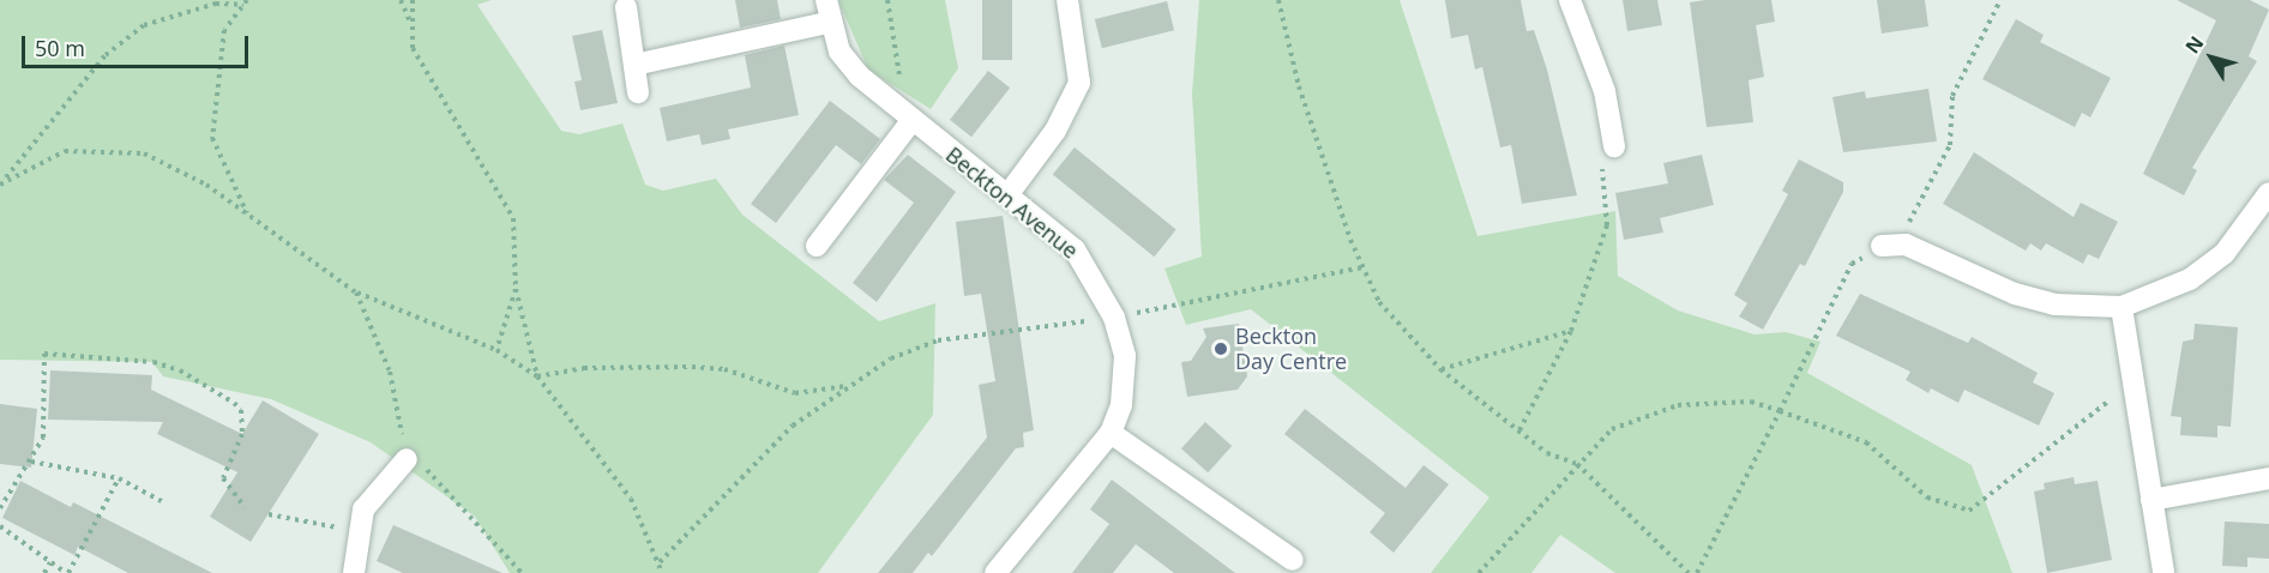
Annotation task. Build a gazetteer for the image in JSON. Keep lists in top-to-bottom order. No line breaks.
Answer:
{"streets":{"street":["Beckton Avenue"]},"places":["Beckton Day Centre"],"scale_bar":"50 m","north":"top left"}
